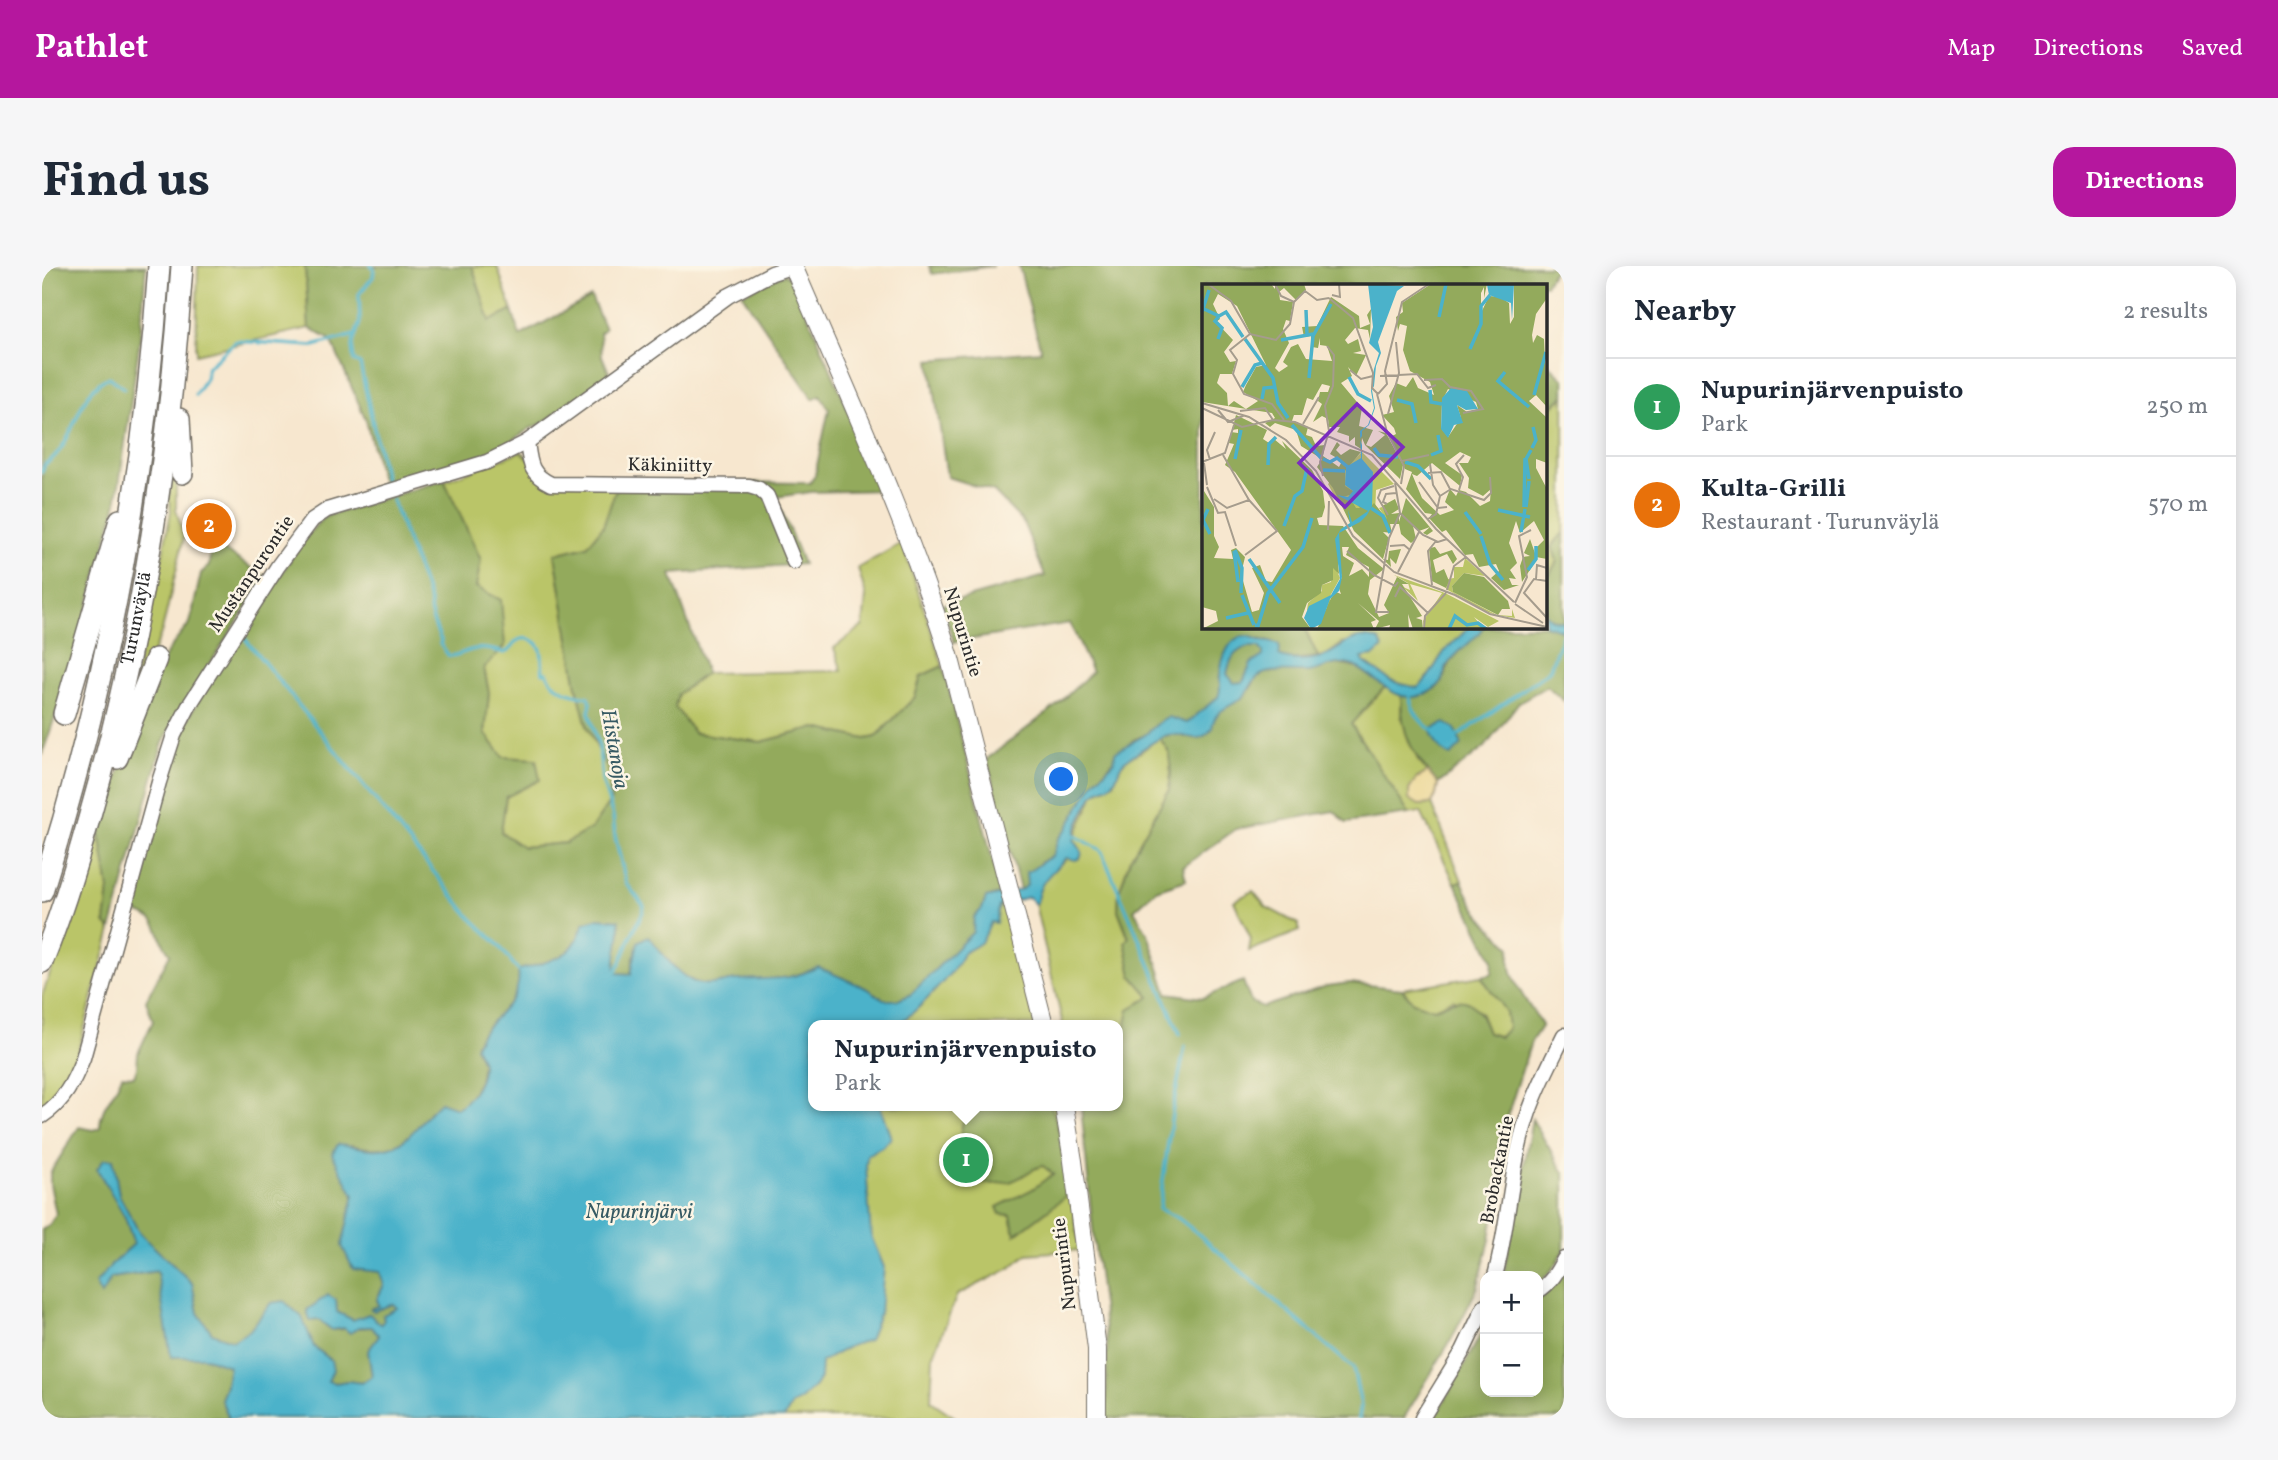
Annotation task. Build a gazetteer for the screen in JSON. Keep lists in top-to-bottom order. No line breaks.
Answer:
{"streets":{"highway":["Turunväylä"],"main road":["Nupurintie"],"street":["Käkiniitty","Mustanpurontie","Brobackantie"]},"crossings":[["Käkiniitty","Mustanpurontie"],["Mustanpurontie","Nupurintie"]],"water":["Histanoja","Nupurinjärvi"],"page":{"header":"Pathlet","nav":["Map","Directions","Saved"],"buttons":"Directions","title":"Find us","heading":["Nearby","2 results"],"list":[{"mark":"1","name":"Nupurinjärvenpuisto","note":"Park","value":"250 m"},{"mark":"2","name":"Kulta-Grilli","note":"Restaurant · Turunväylä","value":"570 m"}],"pins":["2","1"],"popup":["Nupurinjärvenpuisto","Park"],"map_buttons":["+","−"]}}
